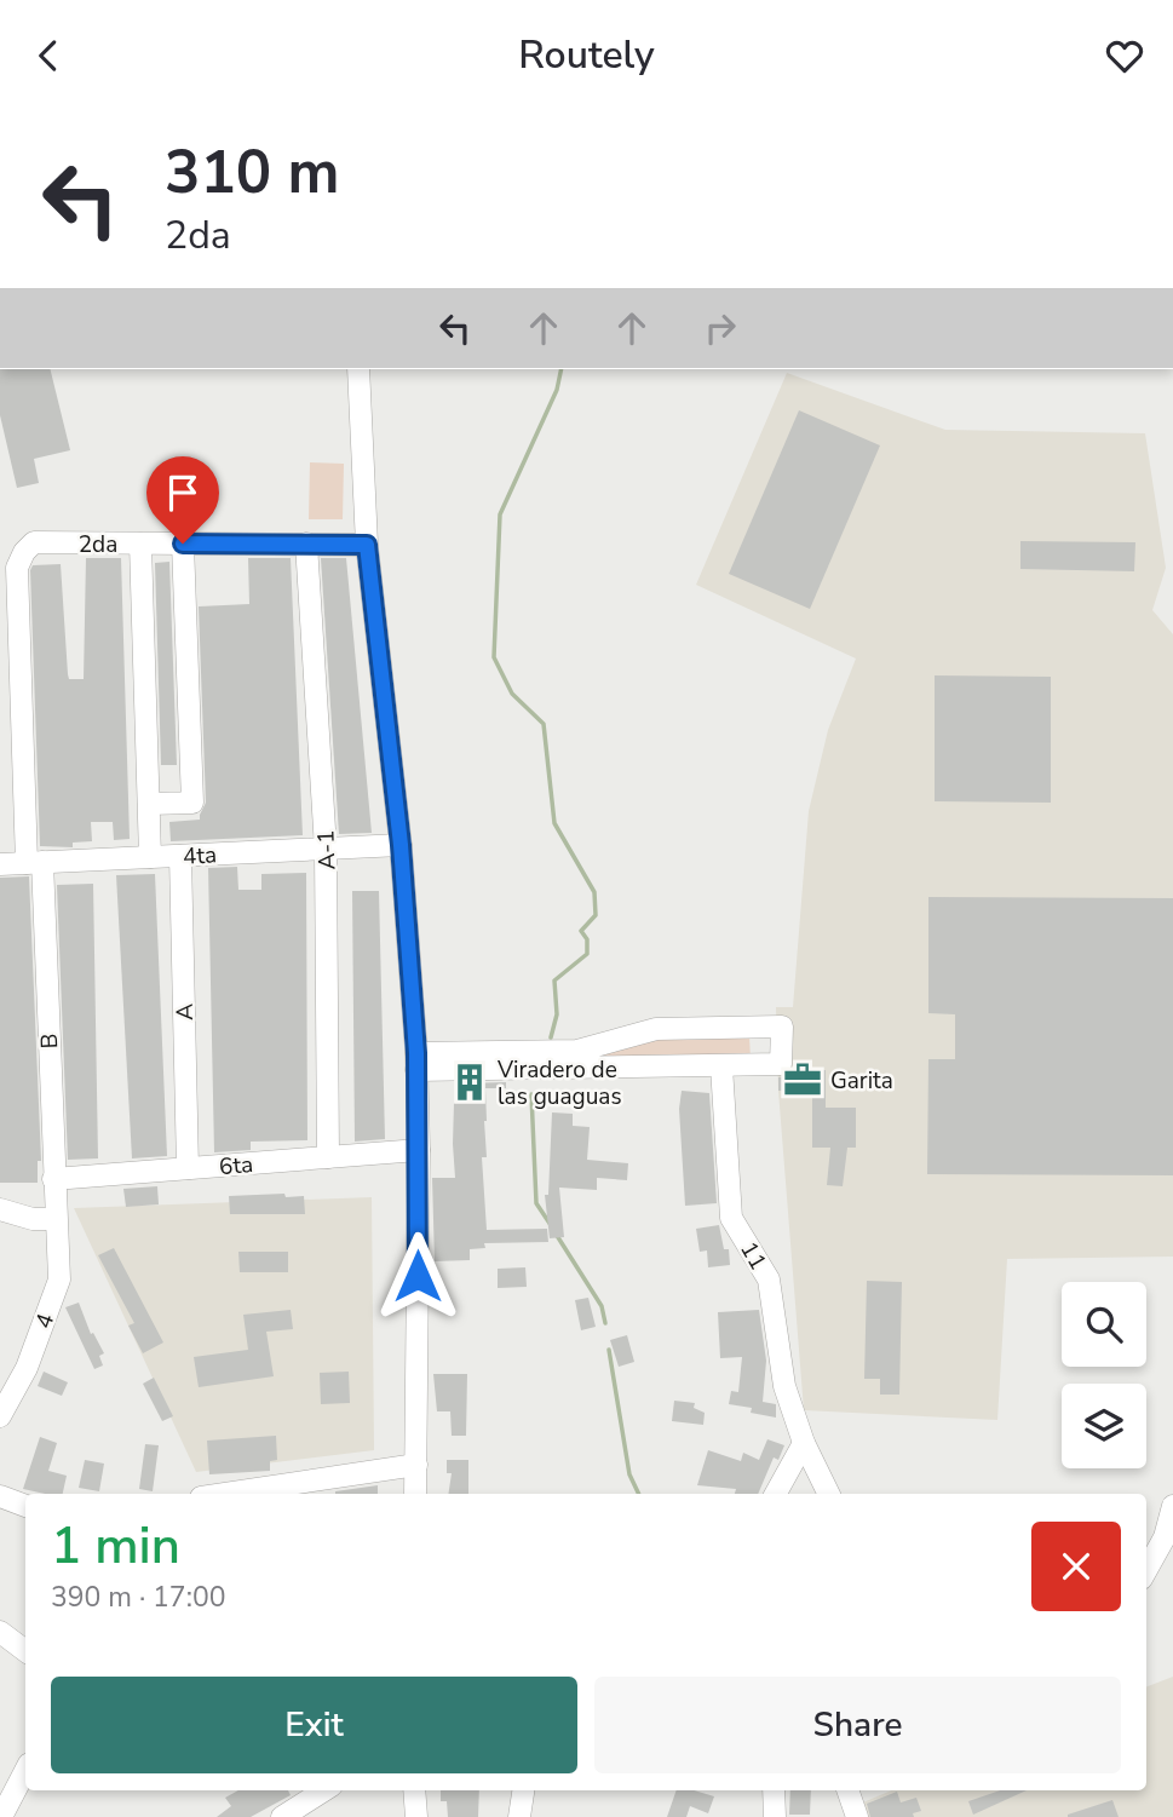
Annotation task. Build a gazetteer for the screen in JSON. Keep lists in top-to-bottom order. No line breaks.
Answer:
{"streets":{"street":["2da","A-1","4ta","A","B","6ta","11","4"]},"crossings":[["2da","A-1"],["2da","B"],["A-1","4ta"],["A-1","6ta"],["4ta","A"],["4ta","B"],["A","6ta"],["B","6ta"],["B","4"]],"places":{"office":["Garita"],"building":["Viradero de las guaguas"]},"page":{"header":"Routely","turn":["310 m","2da"],"heading":["1 min","390 m · 17:00"],"buttons":["Exit","Share"]}}
